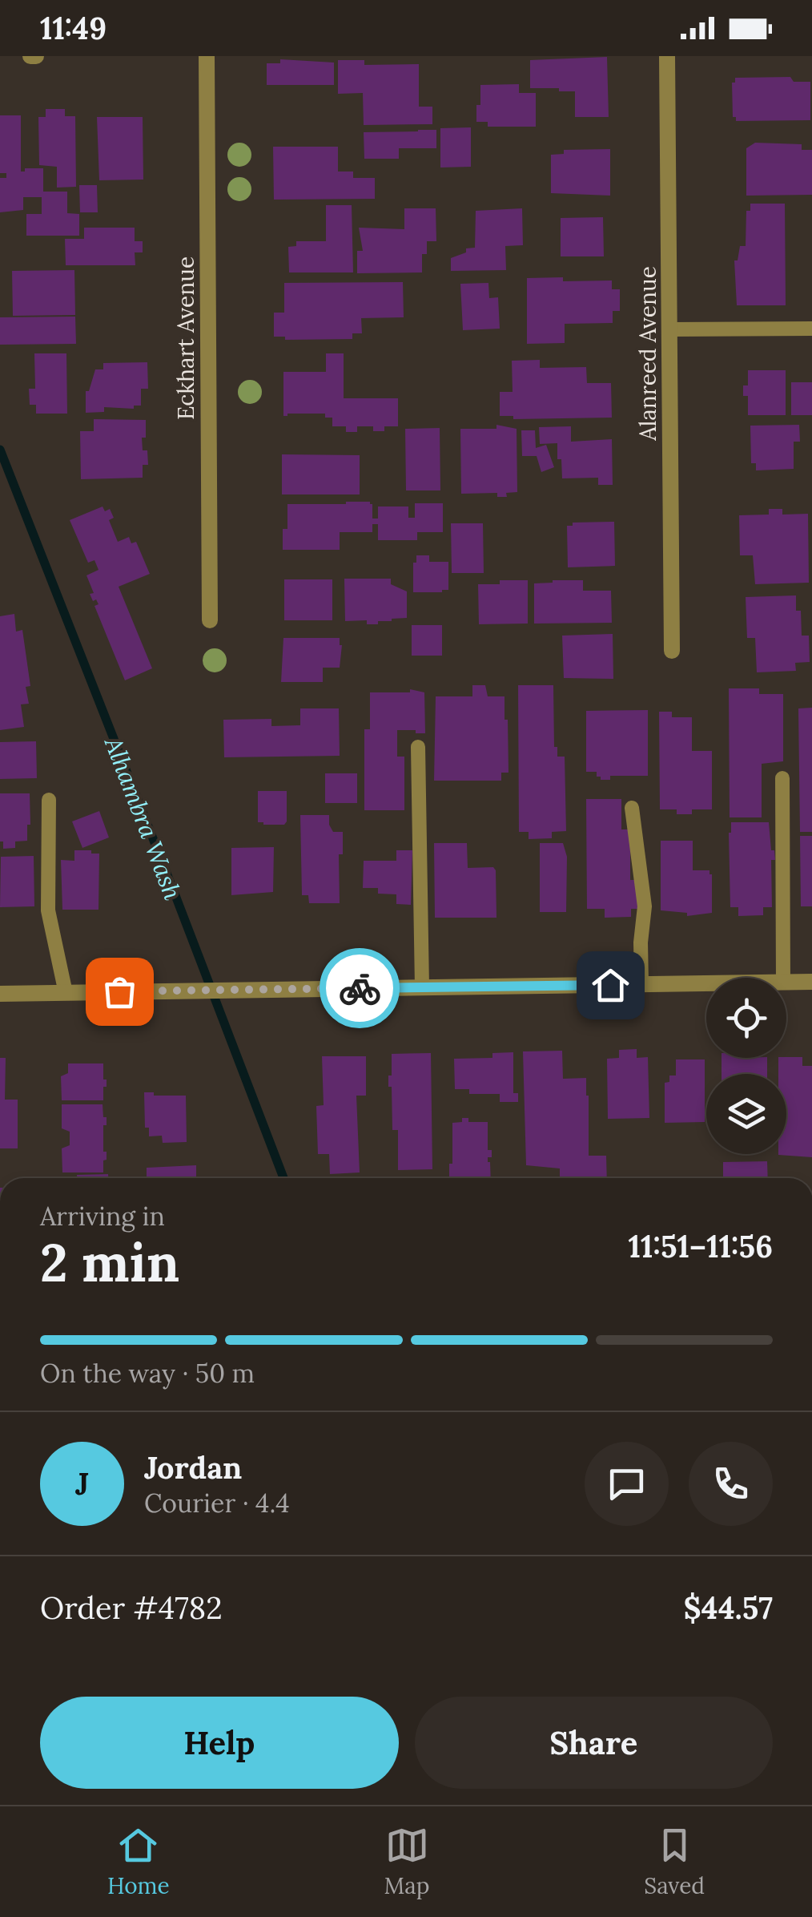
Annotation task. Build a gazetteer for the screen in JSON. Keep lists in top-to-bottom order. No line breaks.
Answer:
{"streets":{"street":["Eckhart Avenue","Alanreed Avenue"]},"water":["Alhambra Wash"],"page":{"status":"11:49","heading":["2 min","Arriving in","11:51–11:56"],"panel":["Jordan","Courier · 4.4","Order #4782","$44.57"],"bar":"On the way · 50 m","round":"J","buttons":["Help","Share"],"tabs":["Home","Map","Saved"]}}
